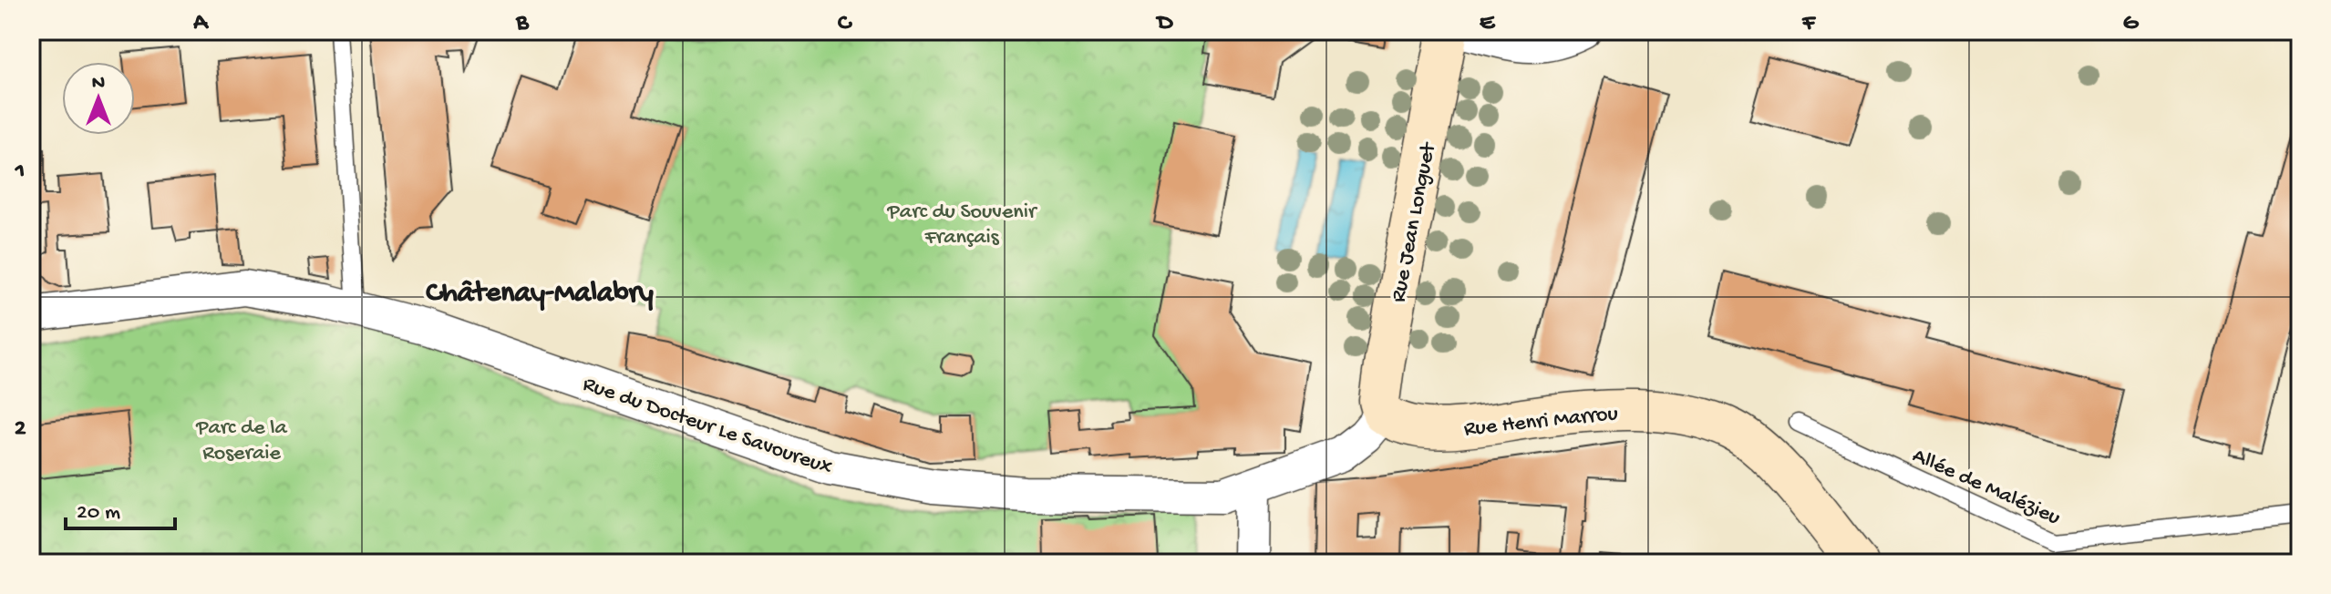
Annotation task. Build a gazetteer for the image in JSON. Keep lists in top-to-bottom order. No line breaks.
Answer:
{"streets":{"street":["Rue Jean Longuet","Rue Henri Marrou","Rue du Docteur Le Savoureux"],"lane":["Allée de Malézieu"]},"crossings":[["Rue Jean Longuet","Rue Henri Marrou"],["Rue Jean Longuet","Rue du Docteur Le Savoureux"],["Rue Henri Marrou","Rue du Docteur Le Savoureux"]],"districts":["Châtenay-Malabry"],"parks":["Parc du Souvenir Français","Parc de la Roseraie"],"scale_bar":"20 m","north":"top","grid":{"columns":["A","B","C","D","E","F","G"],"rows":["1","2"]}}
